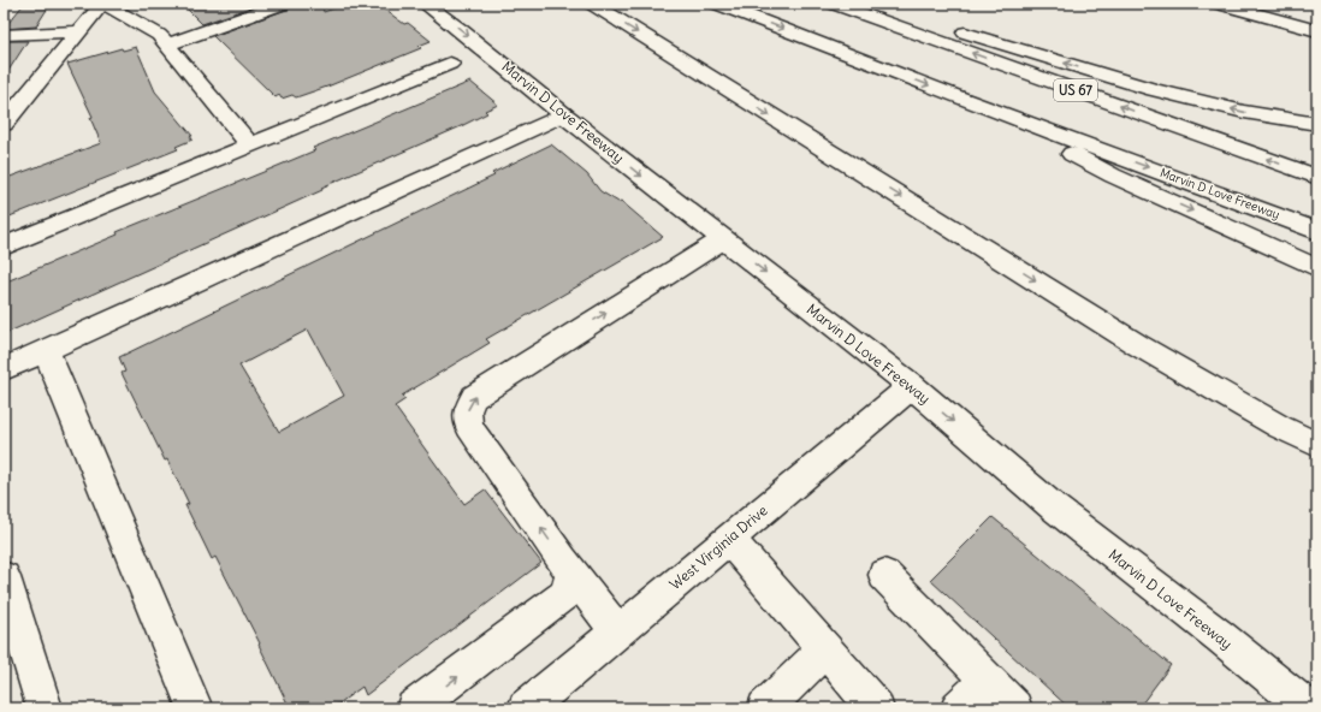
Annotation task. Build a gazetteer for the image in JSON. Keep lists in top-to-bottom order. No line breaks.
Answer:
{"streets":{"main road":["US 67","Marvin D Love Freeway","West Virginia Drive"]},"crossings":[["Marvin D Love Freeway","West Virginia Drive"]]}
